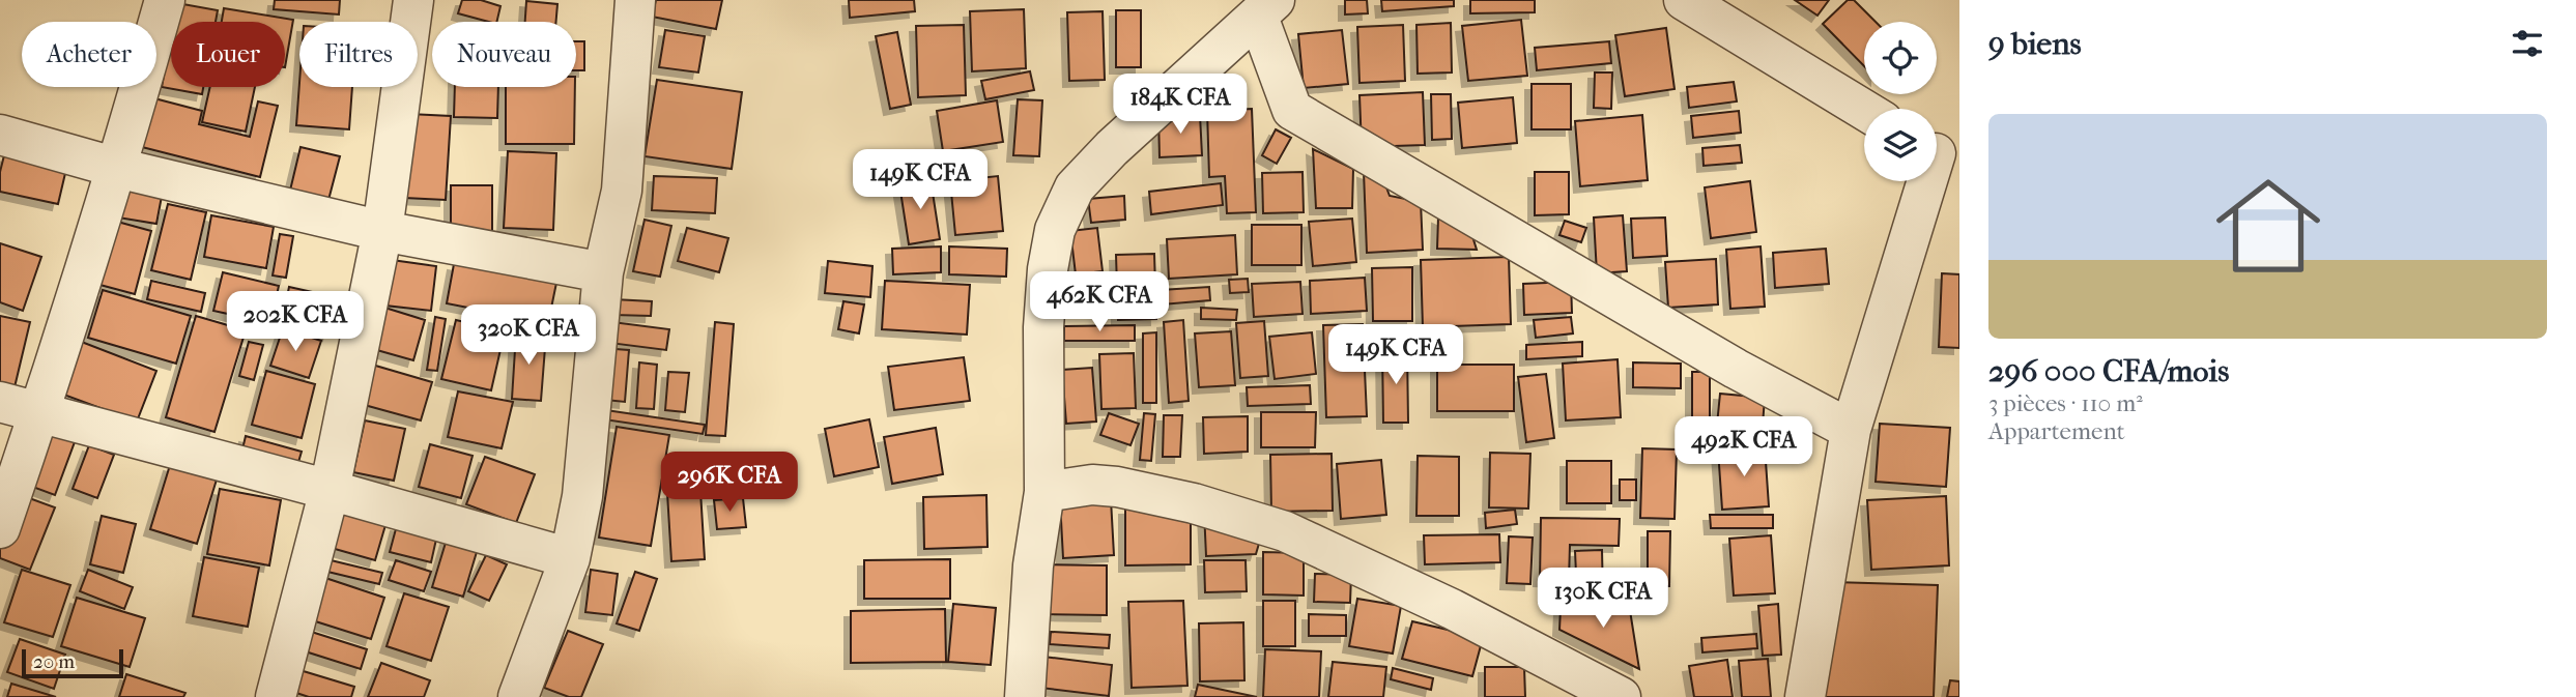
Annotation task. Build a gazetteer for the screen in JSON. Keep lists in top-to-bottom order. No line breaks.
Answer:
{"scale_bar":"20 m","page":{"heading":"9 biens","chip":["Acheter","Louer","Filtres","Nouveau"],"price":["184K CFA","149K CFA","462K CFA","202K CFA","320K CFA","149K CFA","492K CFA","296K CFA","130K CFA"],"list":[{"name":"296 000 CFA/mois","note":"3 pièces · 110 m² · Appartement"}],"scale":"20 m"}}
